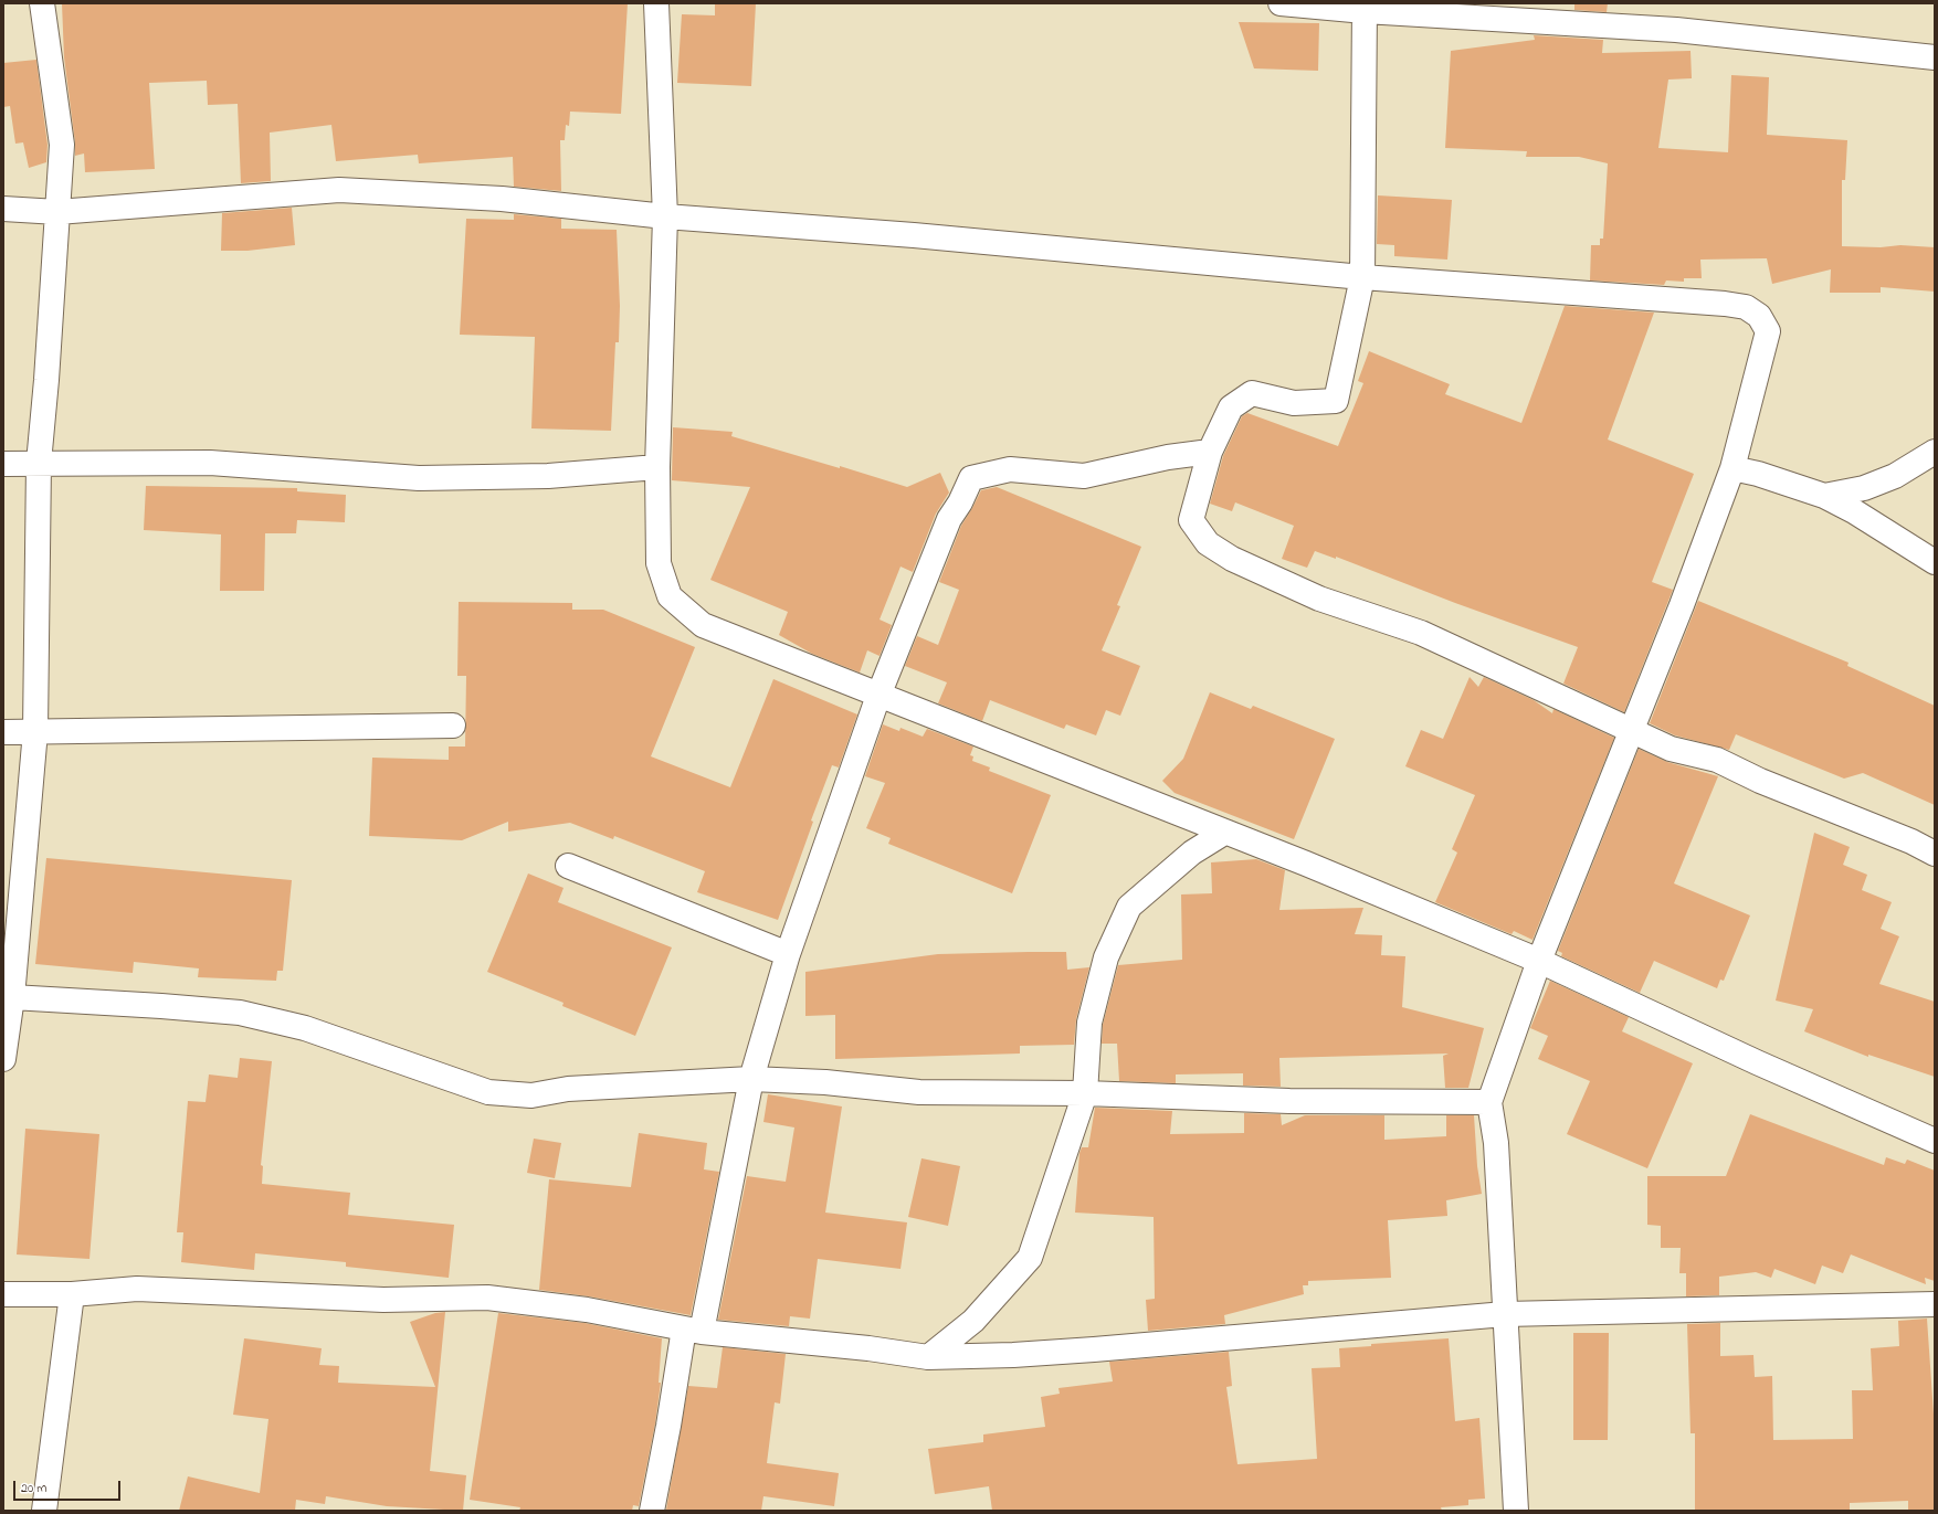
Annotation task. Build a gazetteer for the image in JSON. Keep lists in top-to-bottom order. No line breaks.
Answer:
{"scale_bar":"20 m"}
